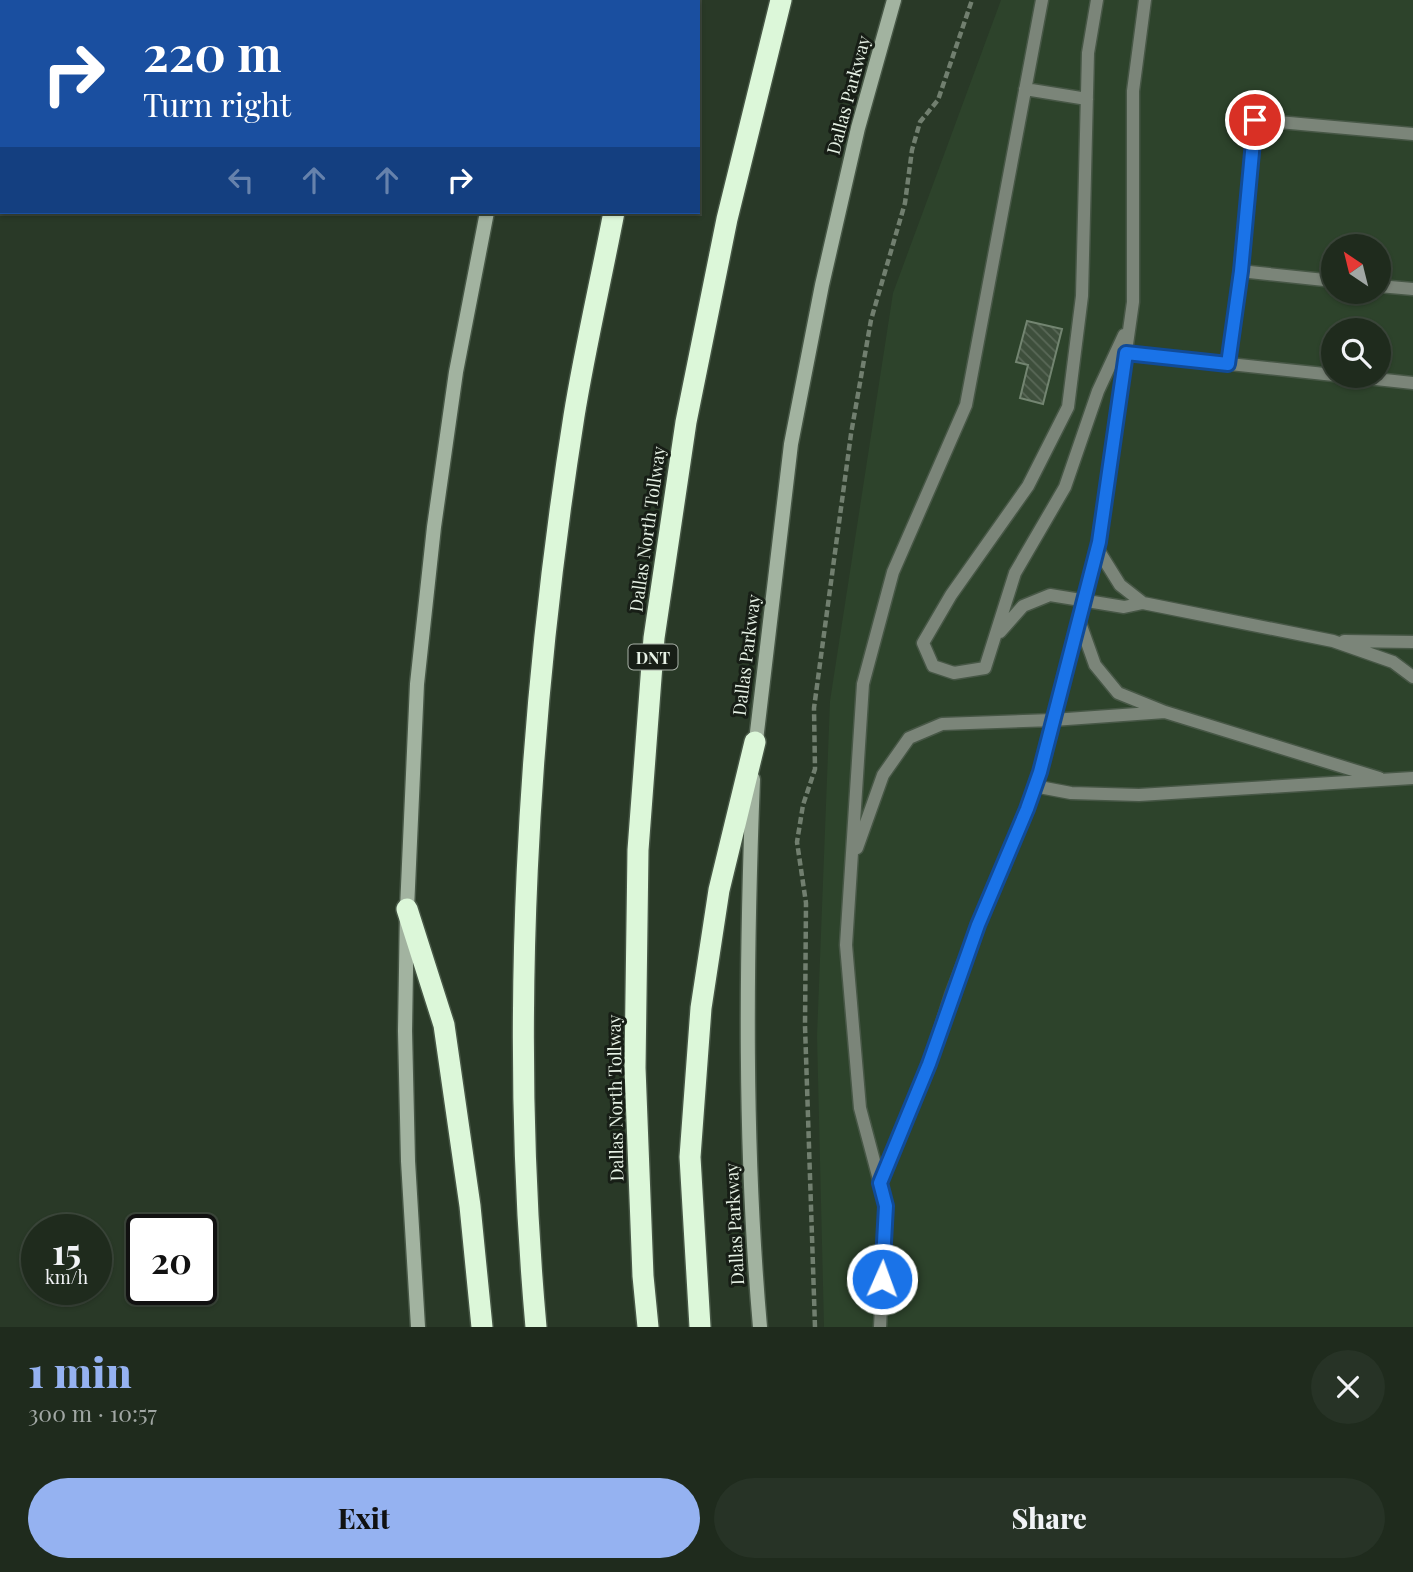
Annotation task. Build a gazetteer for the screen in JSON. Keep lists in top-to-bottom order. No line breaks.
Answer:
{"streets":{"highway":["Dallas North Tollway","DNT"],"main road":["Dallas Parkway"]},"north":"top left","page":{"turn":["220 m","Turn right"],"speed":"15 km/h","limit":"20","heading":["1 min","300 m · 10:57"],"buttons":["Exit","Share"]}}
